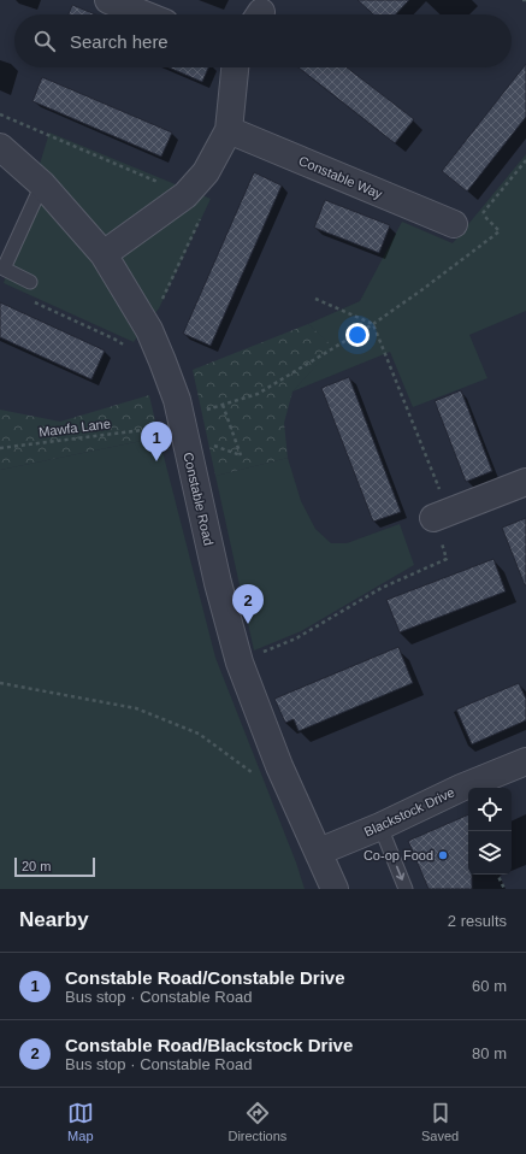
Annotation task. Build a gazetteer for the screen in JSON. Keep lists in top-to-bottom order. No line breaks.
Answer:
{"streets":{"street":["Constable Way","Constable Road","Blackstock Drive"],"path":["Mawfa Lane"]},"crossings":[["Constable Road","Blackstock Drive"]],"places":["Co-op Food"],"scale_bar":"20 m","page":{"search":"Search here","pins":["1","2"],"scale":"20 m","heading":["Nearby","2 results"],"list":[{"mark":"1","name":"Constable Road/Constable Drive","note":"Bus stop · Constable Road","value":"60 m"},{"mark":"2","name":"Constable Road/Blackstock Drive","note":"Bus stop · Constable Road","value":"80 m"}],"nav":["Map","Directions","Saved"]}}
